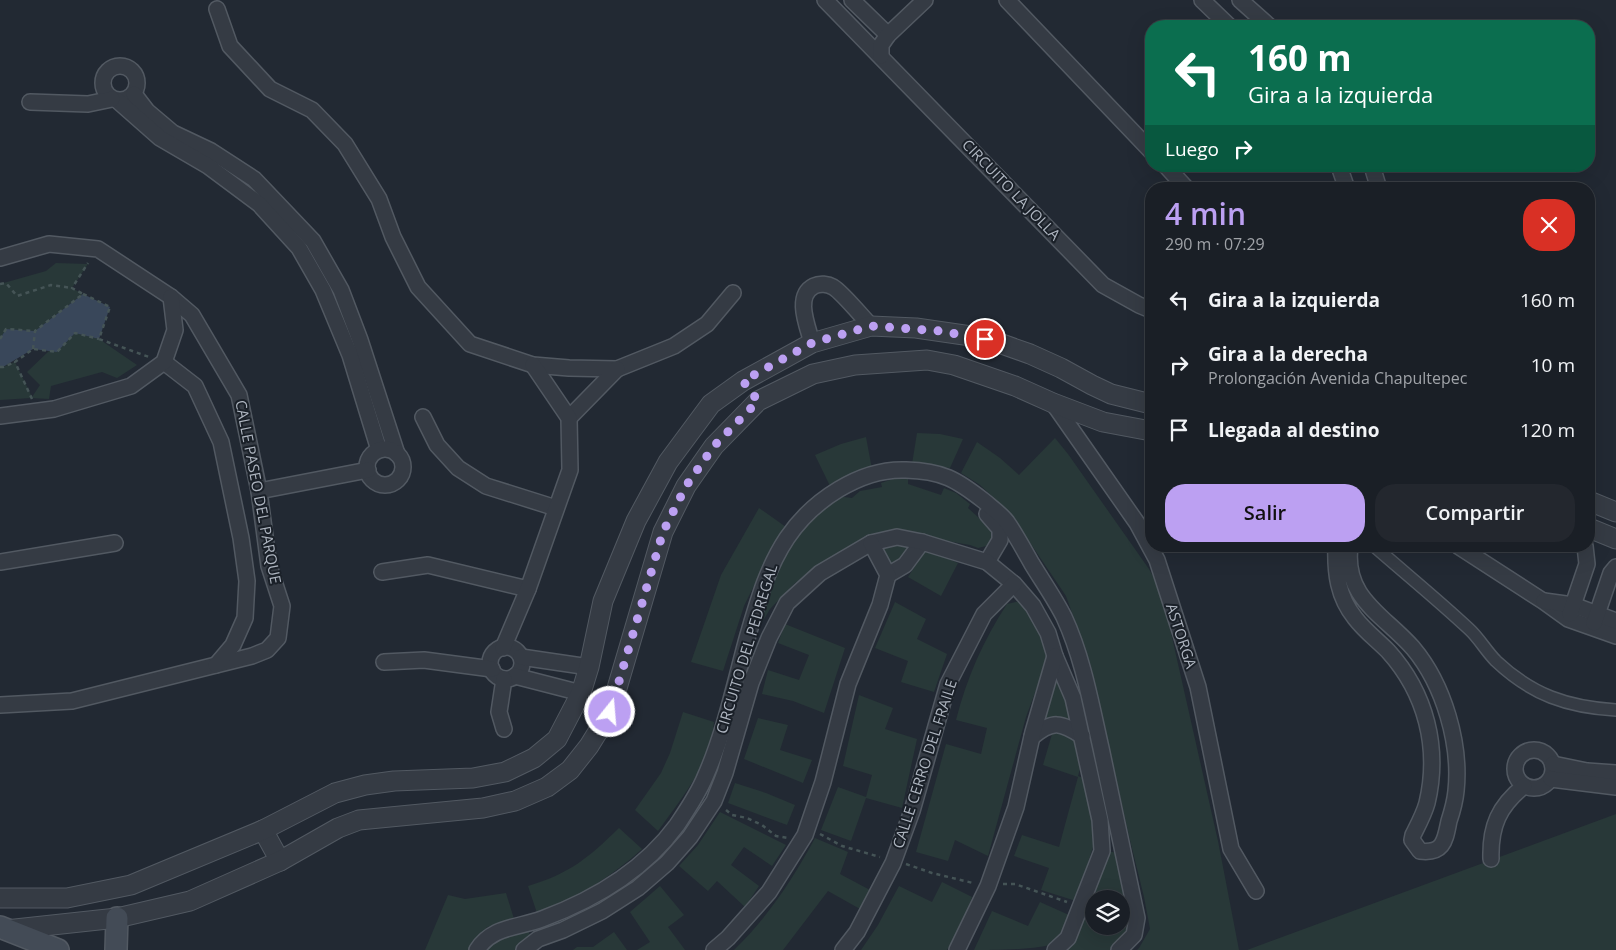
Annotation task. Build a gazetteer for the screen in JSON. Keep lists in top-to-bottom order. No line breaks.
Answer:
{"streets":{"street":["CIRCUITO LA JOLLA","CALLE PASEO DEL PARQUE","ASTORGA","CIRCUITO DEL PEDREGAL","CALLE CERRO DEL FRAILE"]},"crossings":[["CIRCUITO DEL PEDREGAL","CALLE CERRO DEL FRAILE"]],"page":{"turn":["160 m","Gira a la izquierda"],"then":"Luego","heading":["4 min","290 m · 07:29"],"list":[{"name":"Gira a la izquierda","value":"160 m"},{"name":"Gira a la derecha","note":"Prolongación Avenida Chapultepec","value":"10 m"},{"name":"Llegada al destino","value":"120 m"}],"buttons":["Salir","Compartir"]}}
